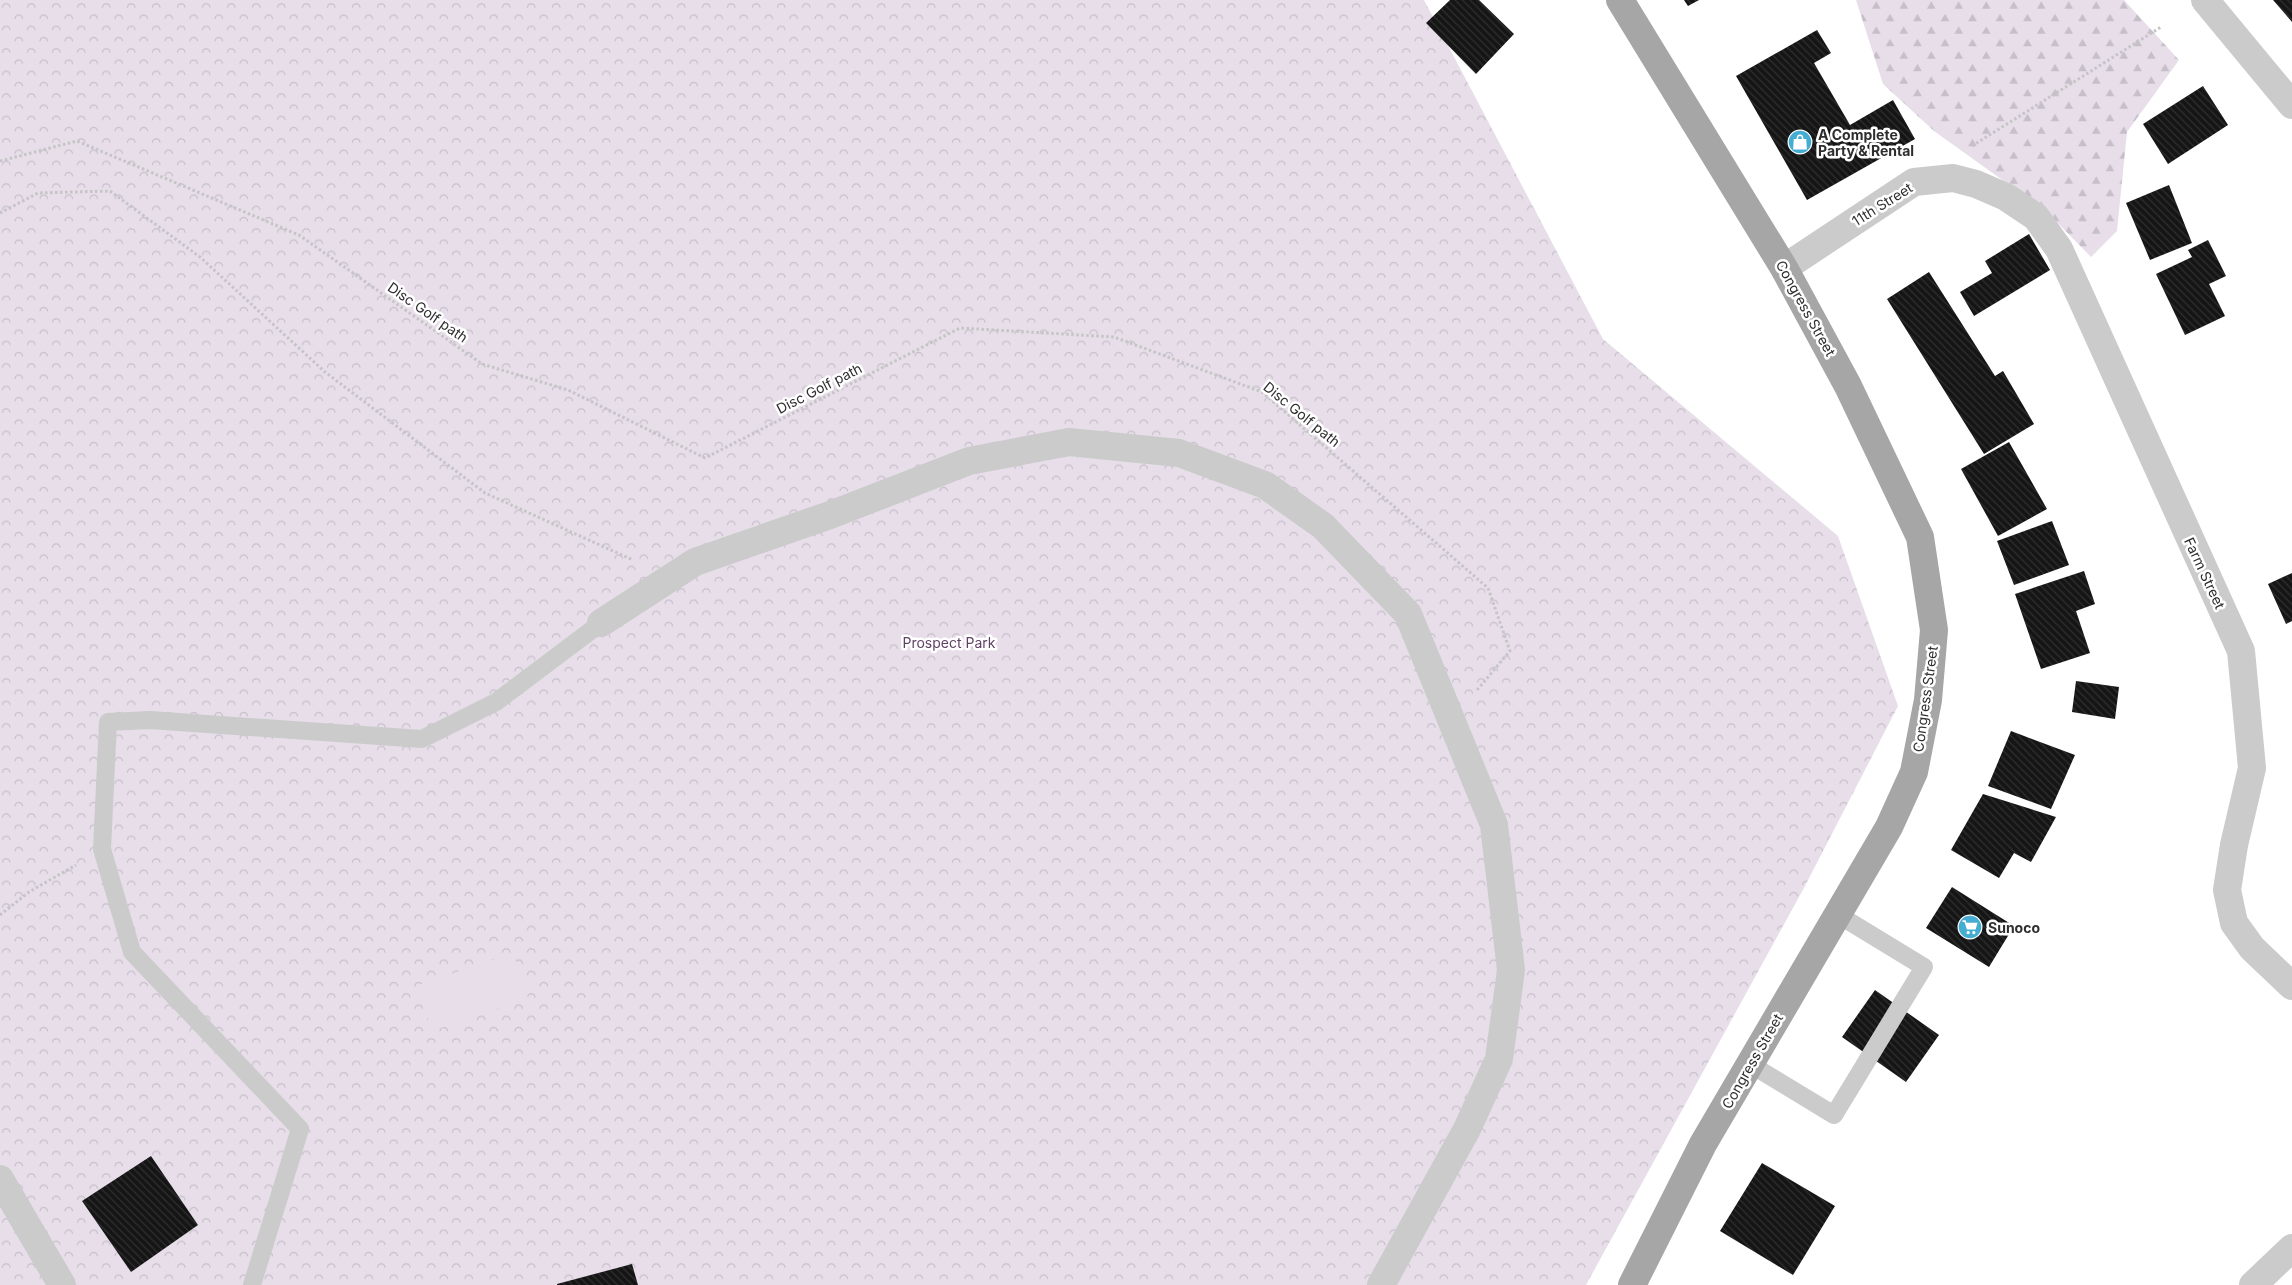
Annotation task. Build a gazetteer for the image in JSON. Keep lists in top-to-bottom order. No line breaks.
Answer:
{"streets":{"main road":["Congress Street"],"street":["11th Street","Farm Street"],"path":["Disc Golf path"]},"crossings":[["11th Street","Congress Street"],["11th Street","Farm Street"]],"parks":["Prospect Park"],"places":{"shop":["A Complete Party & Rental"],"supermarket":["Sunoco"]}}
